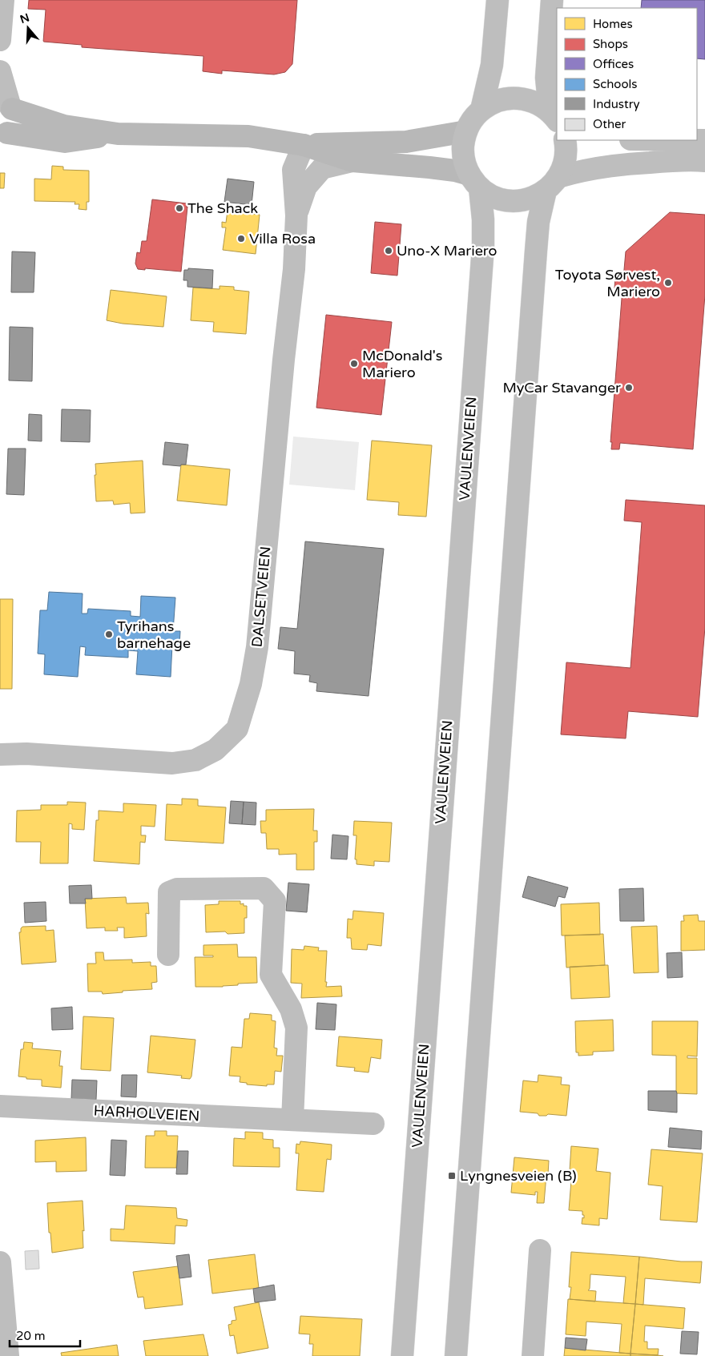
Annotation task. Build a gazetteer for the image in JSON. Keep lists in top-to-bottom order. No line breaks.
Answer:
{"streets":{"main road":["VAULENVEIEN","DALSETVEIEN","HARHOLVEIEN"]},"places":{"other":["The Shack","Villa Rosa","Uno-X Mariero","Toyota Sørvest, Mariero","McDonald's Mariero","MyCar Stavanger","Tyrihans barnehage"],"transit":["Lyngnesveien (B)"]},"legend":["Homes","Shops","Offices","Schools","Industry","Other"],"scale_bar":"20 m","north":"top"}
